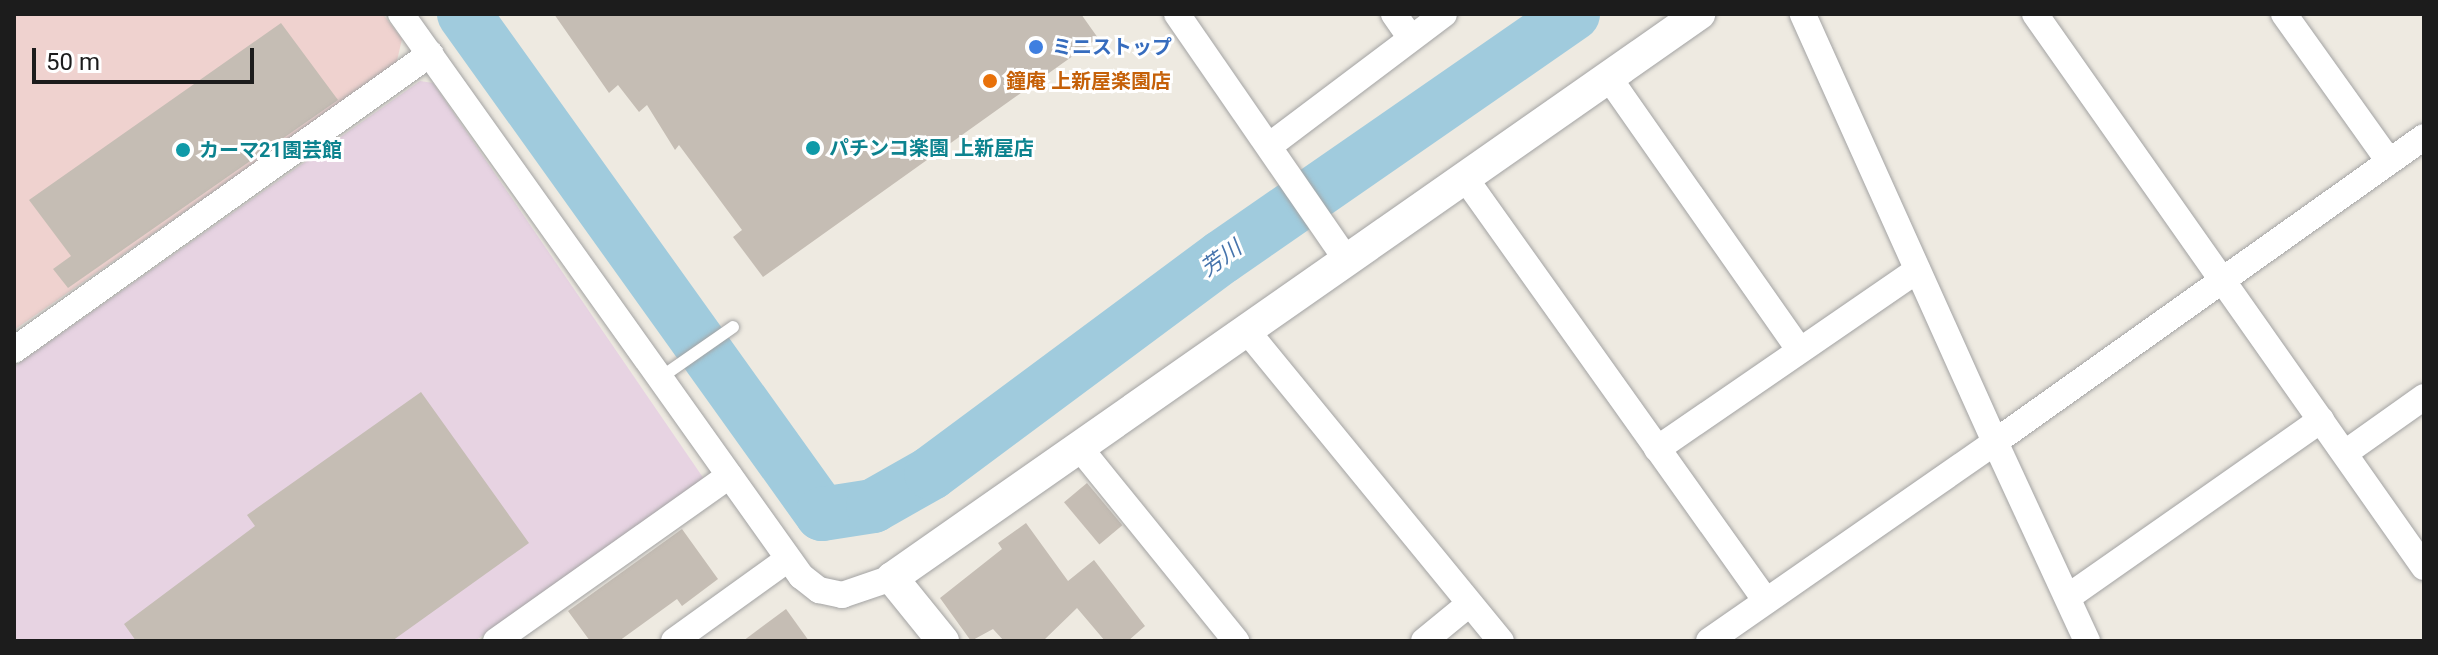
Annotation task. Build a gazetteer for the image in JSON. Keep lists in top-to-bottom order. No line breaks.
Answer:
{"water":["芳川"],"places":["ミニストップ","鐘庵 上新屋楽園店","パチンコ楽園 上新屋店","カーマ21園芸館"],"scale_bar":"50 m"}
